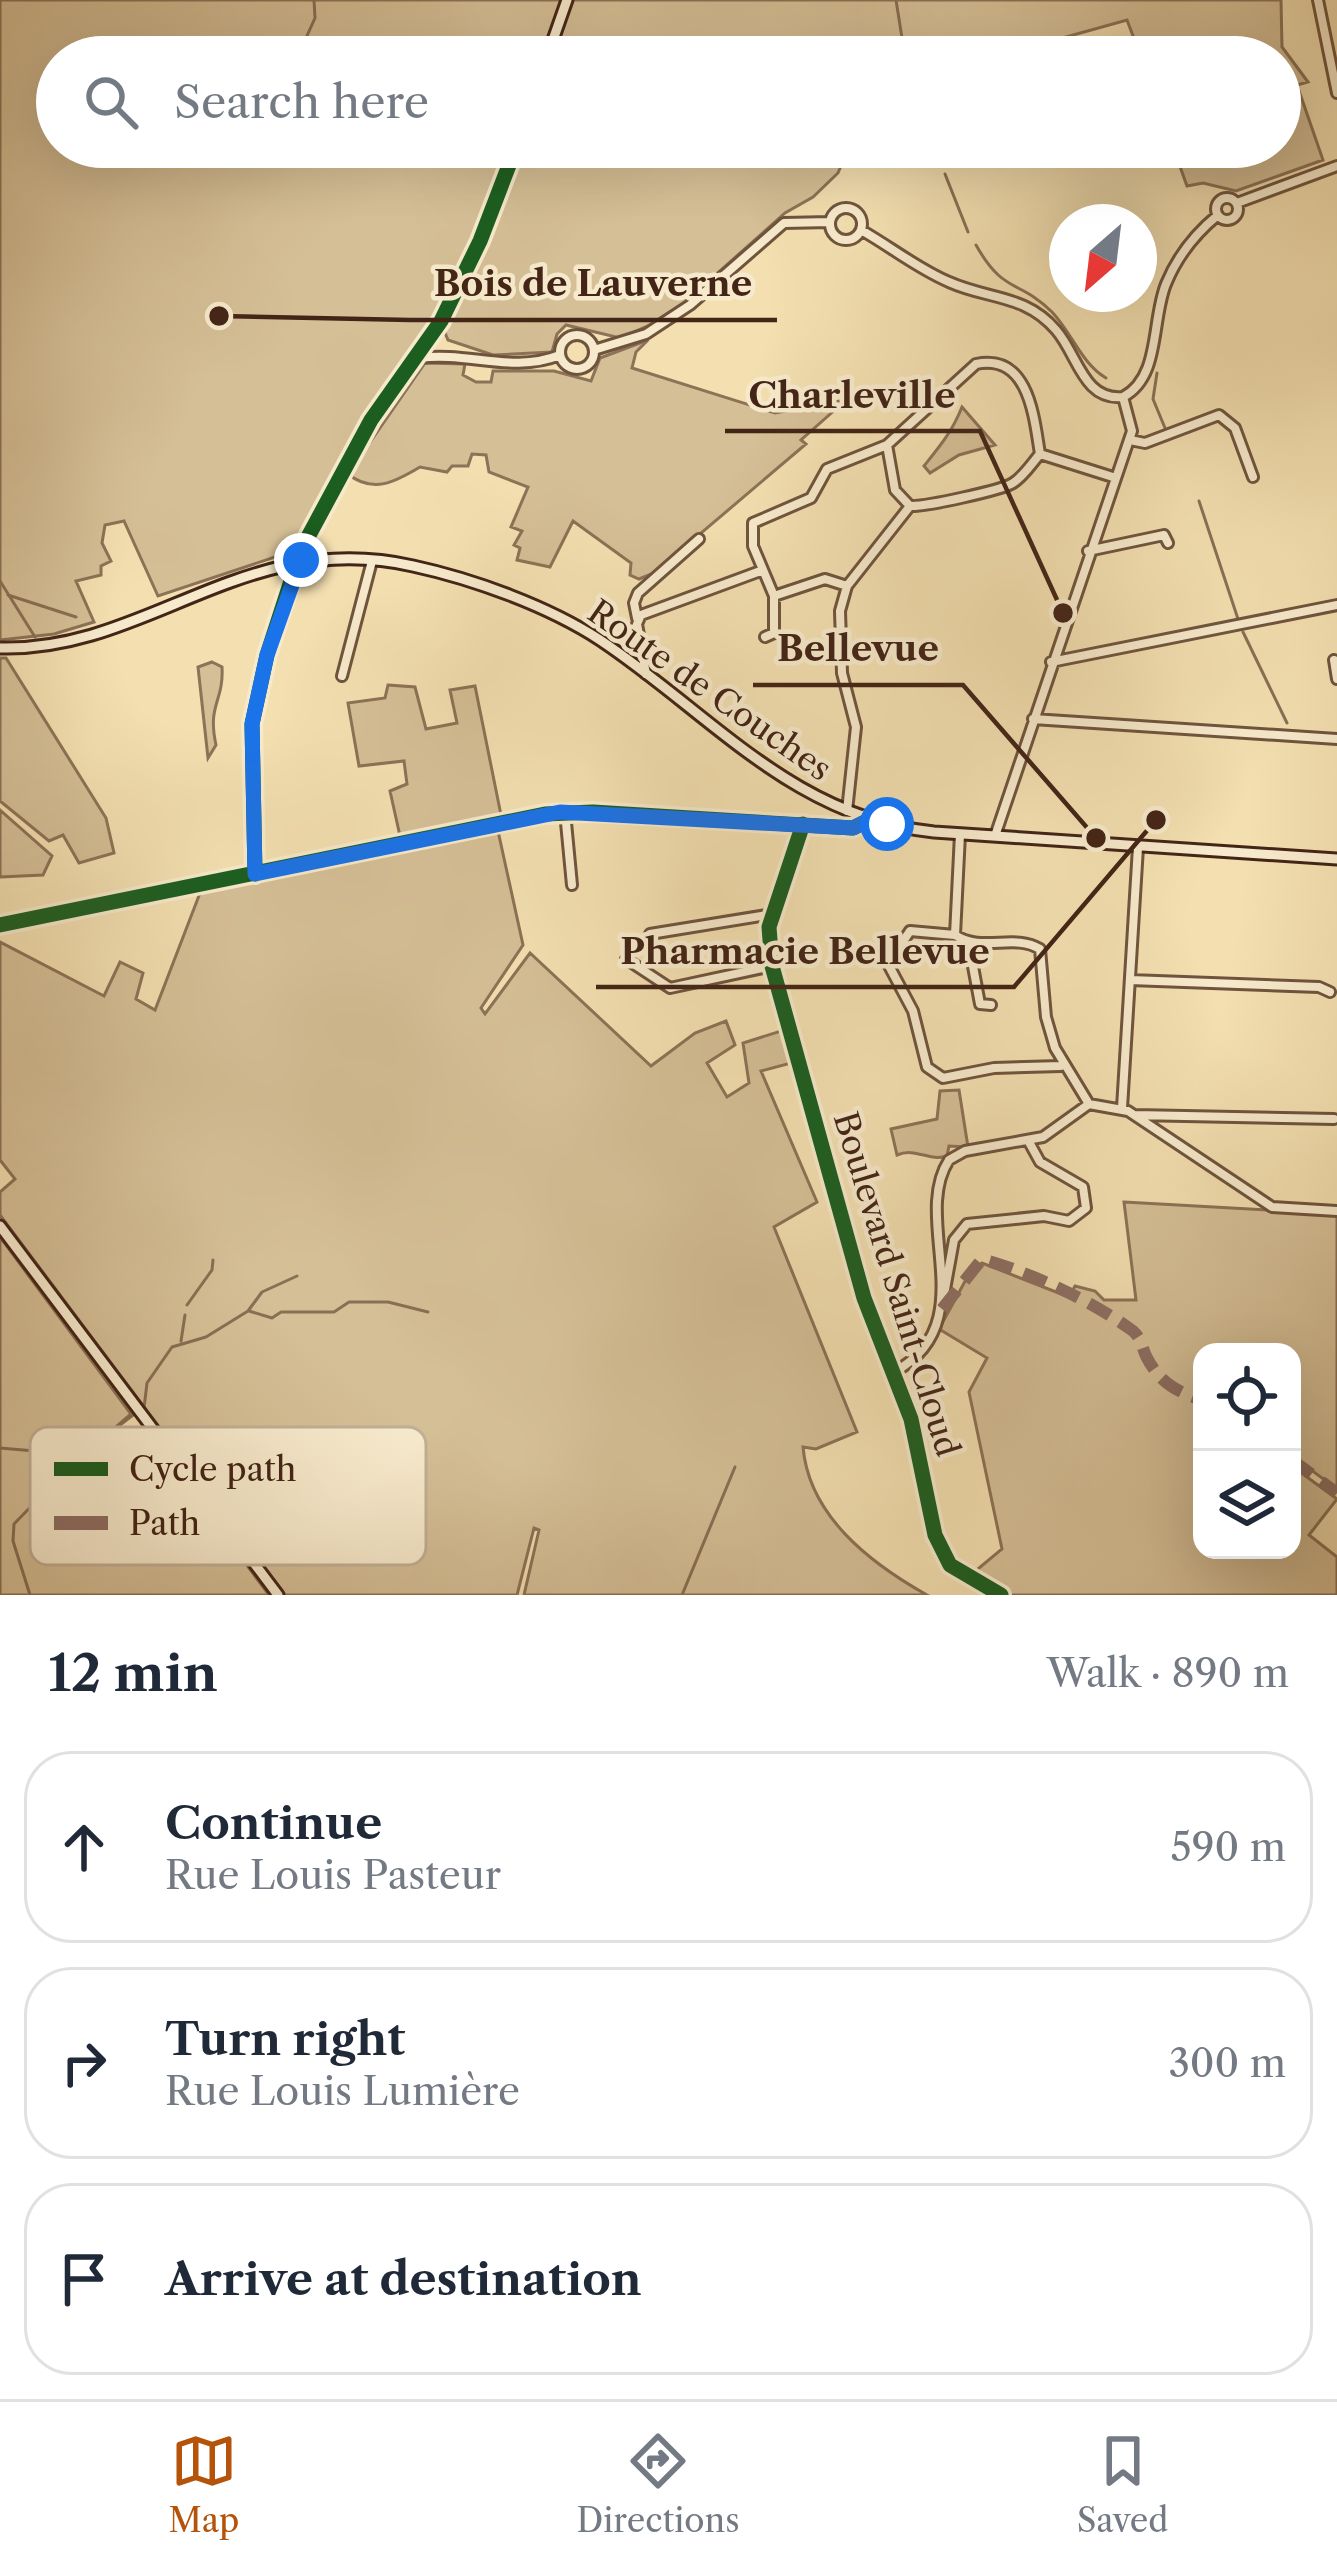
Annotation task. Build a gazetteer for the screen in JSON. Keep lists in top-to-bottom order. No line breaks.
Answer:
{"streets":{"main road":["Route de Couches"],"street":["Boulevard Saint-Cloud"]},"places":["Bois de Lauverne","Charleville","Pharmacie Bellevue","Bellevue"],"legend":["Cycle path","Path"],"north":"bottom left","page":{"search":"Search here","heading":["12 min","Walk · 890 m"],"list":[["Continue","Rue Louis Pasteur","590 m"],["Turn right","Rue Louis Lumière","300 m"],"Arrive at destination"],"nav":["Map","Directions","Saved"]}}
